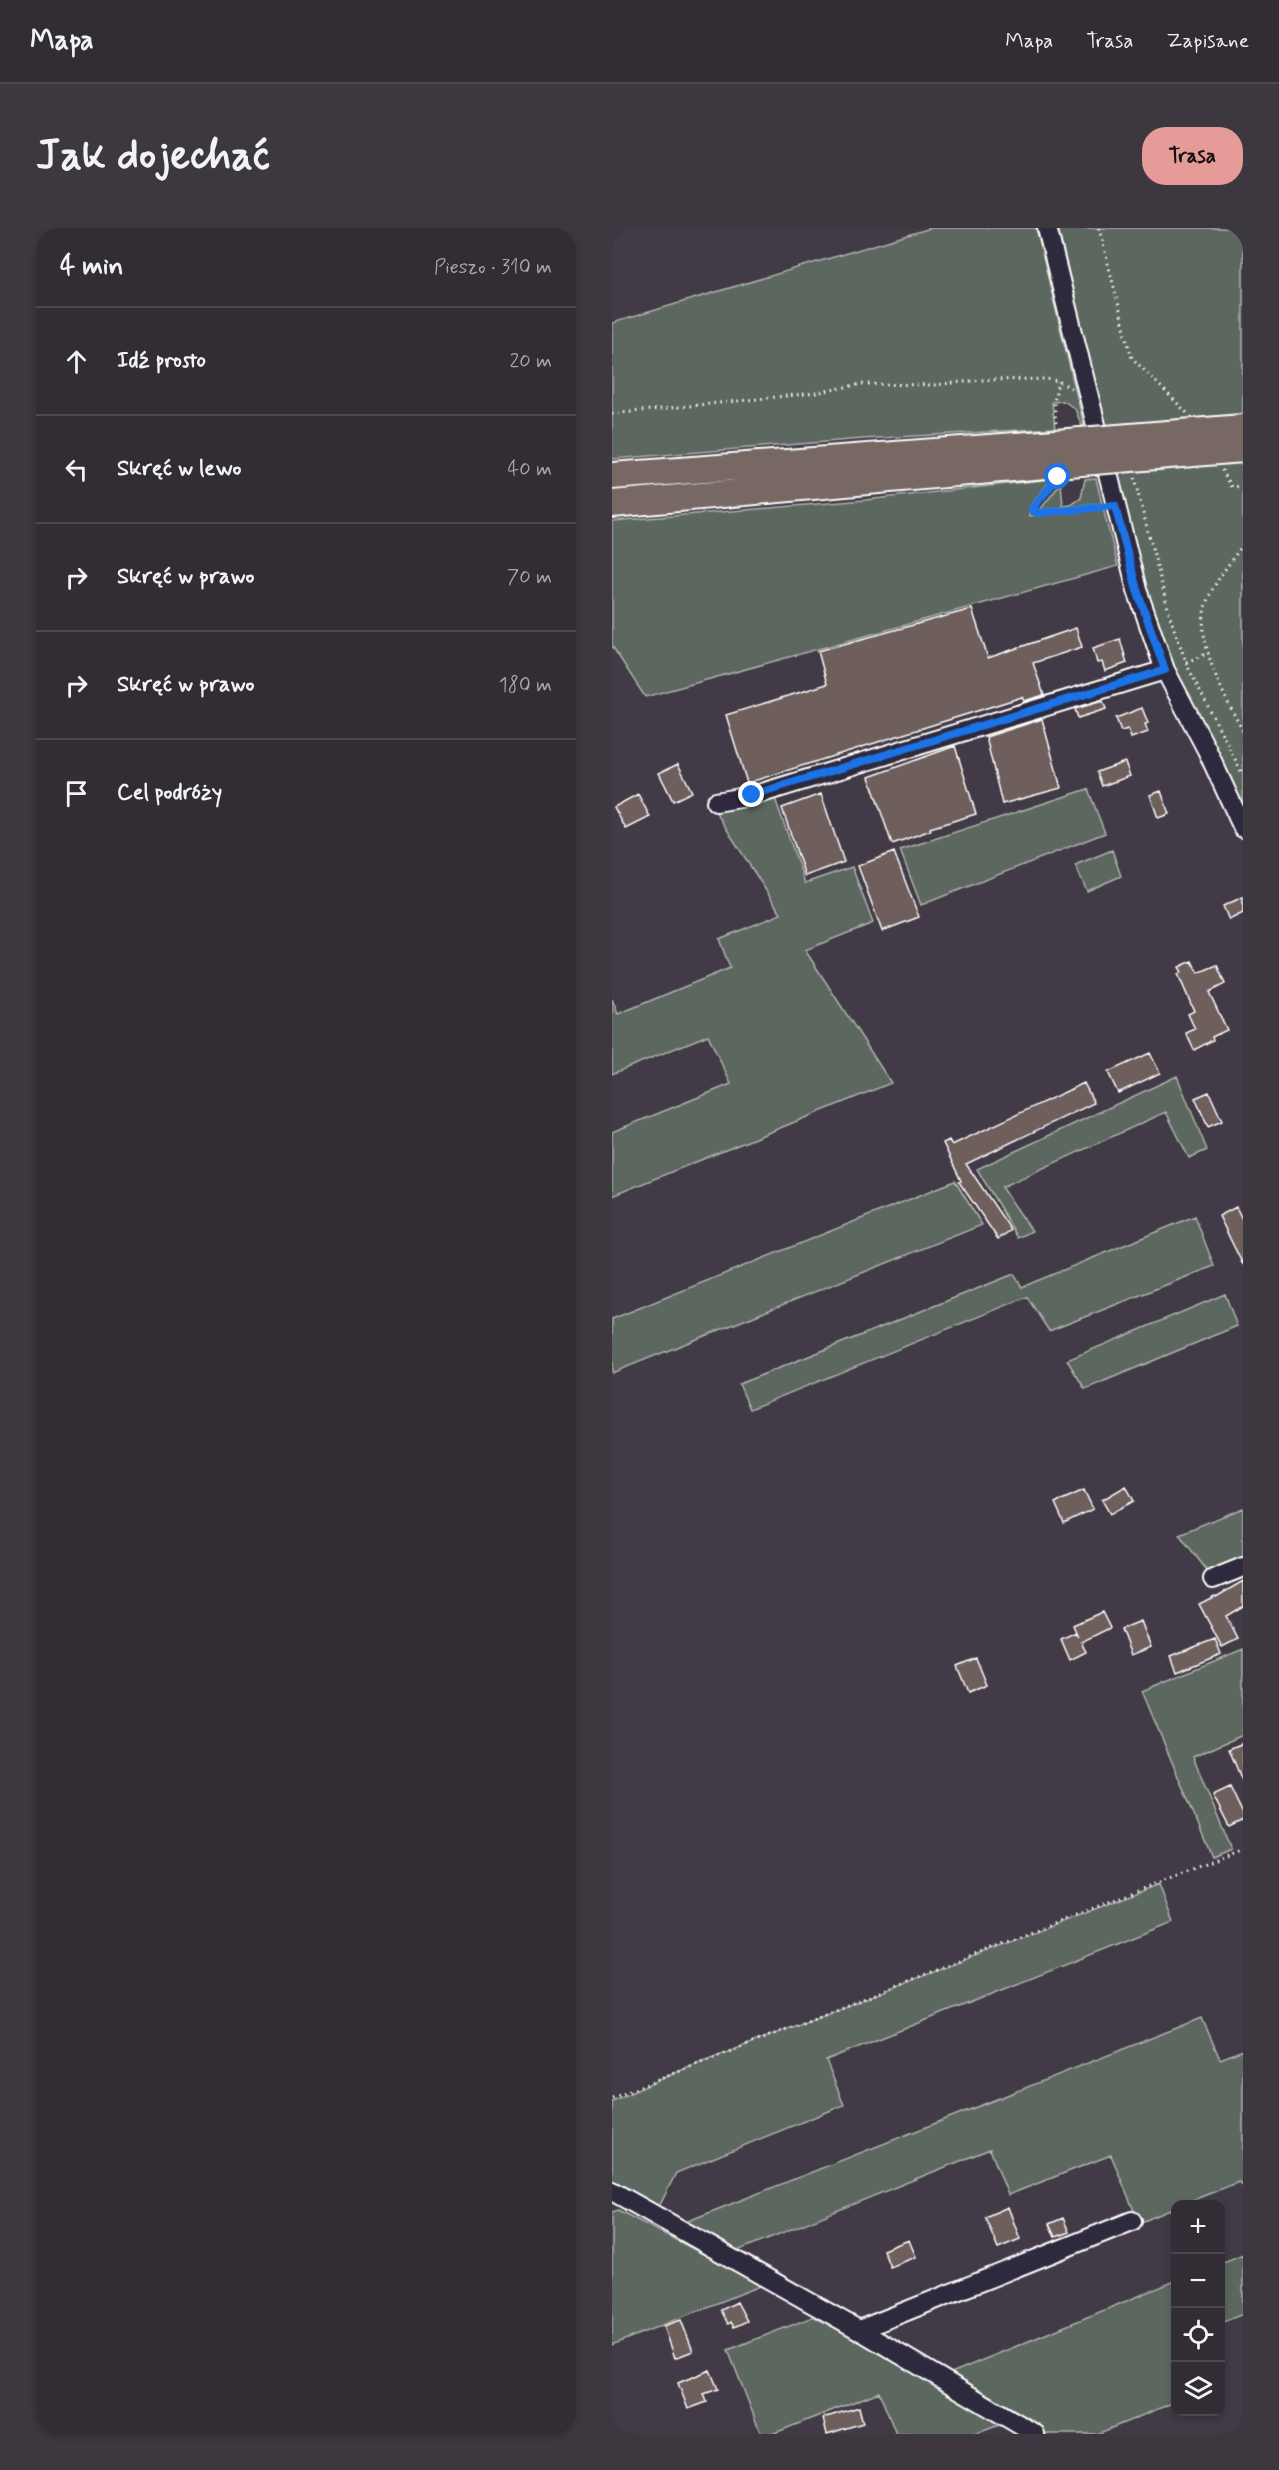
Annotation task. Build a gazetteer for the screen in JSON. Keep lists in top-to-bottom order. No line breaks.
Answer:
{"page":{"header":"Mapa","nav":["Mapa","Trasa","Zapisane"],"buttons":"Trasa","title":"Jak dojechać","heading":["4 min","Pieszo · 310 m"],"list":[["Idź prosto","20 m"],["Skręć w lewo","40 m"],["Skręć w prawo","70 m"],["Skręć w prawo","180 m"],"Cel podróży"],"map_buttons":["+","−"]}}
